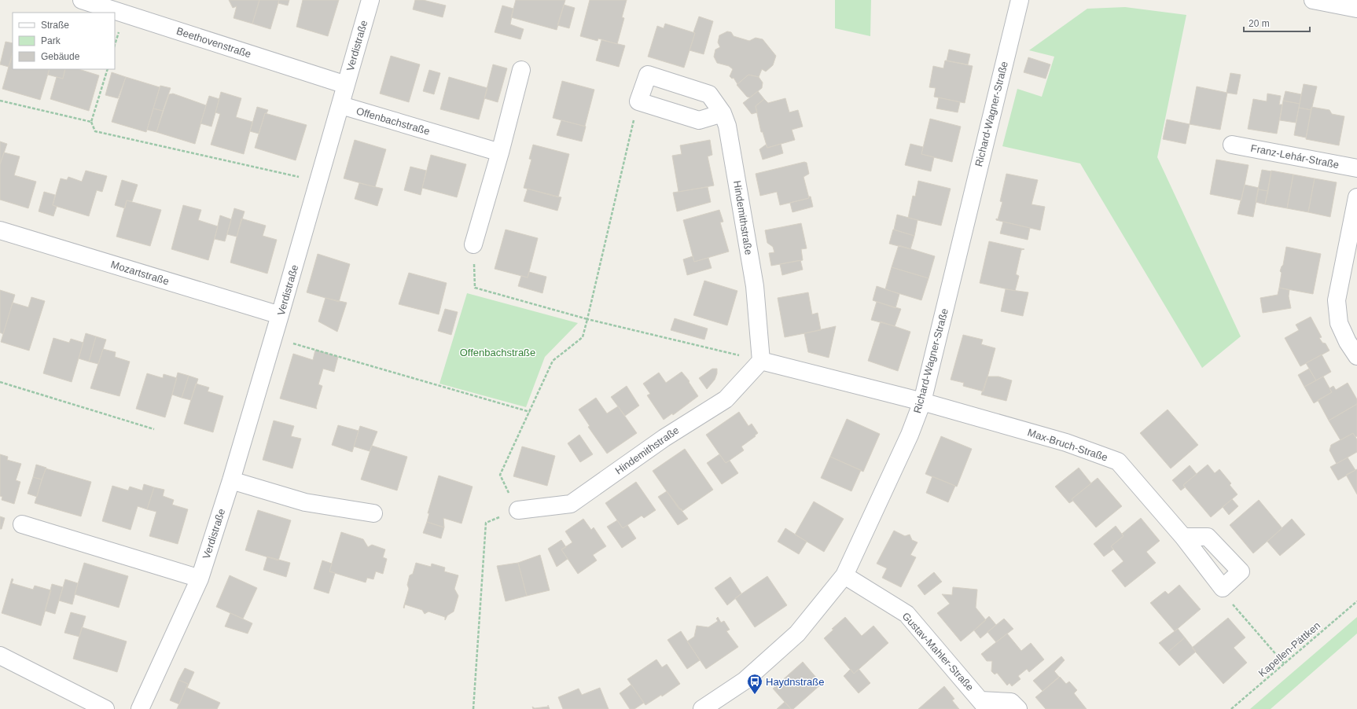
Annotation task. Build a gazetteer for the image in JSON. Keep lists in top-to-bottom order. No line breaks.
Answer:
{"streets":{"street":["Beethovenstraße","Verdistraße","Richard-Wagner-Straße","Offenbachstraße","Franz-Lehár-Straße","Hindemithstraße","Mozartstraße","Max-Bruch-Straße","Gustav-Mahler-Straße"],"path":["Kapellen-Pättken"]},"crossings":[["Beethovenstraße","Verdistraße"],["Verdistraße","Offenbachstraße"],["Verdistraße","Mozartstraße"],["Richard-Wagner-Straße","Max-Bruch-Straße"],["Richard-Wagner-Straße","Gustav-Mahler-Straße"]],"parks":["Offenbachstraße"],"places":{"bus stop":["Haydnstraße"]},"legend":["Straße","Park","Gebäude"],"scale_bar":"20 m"}
